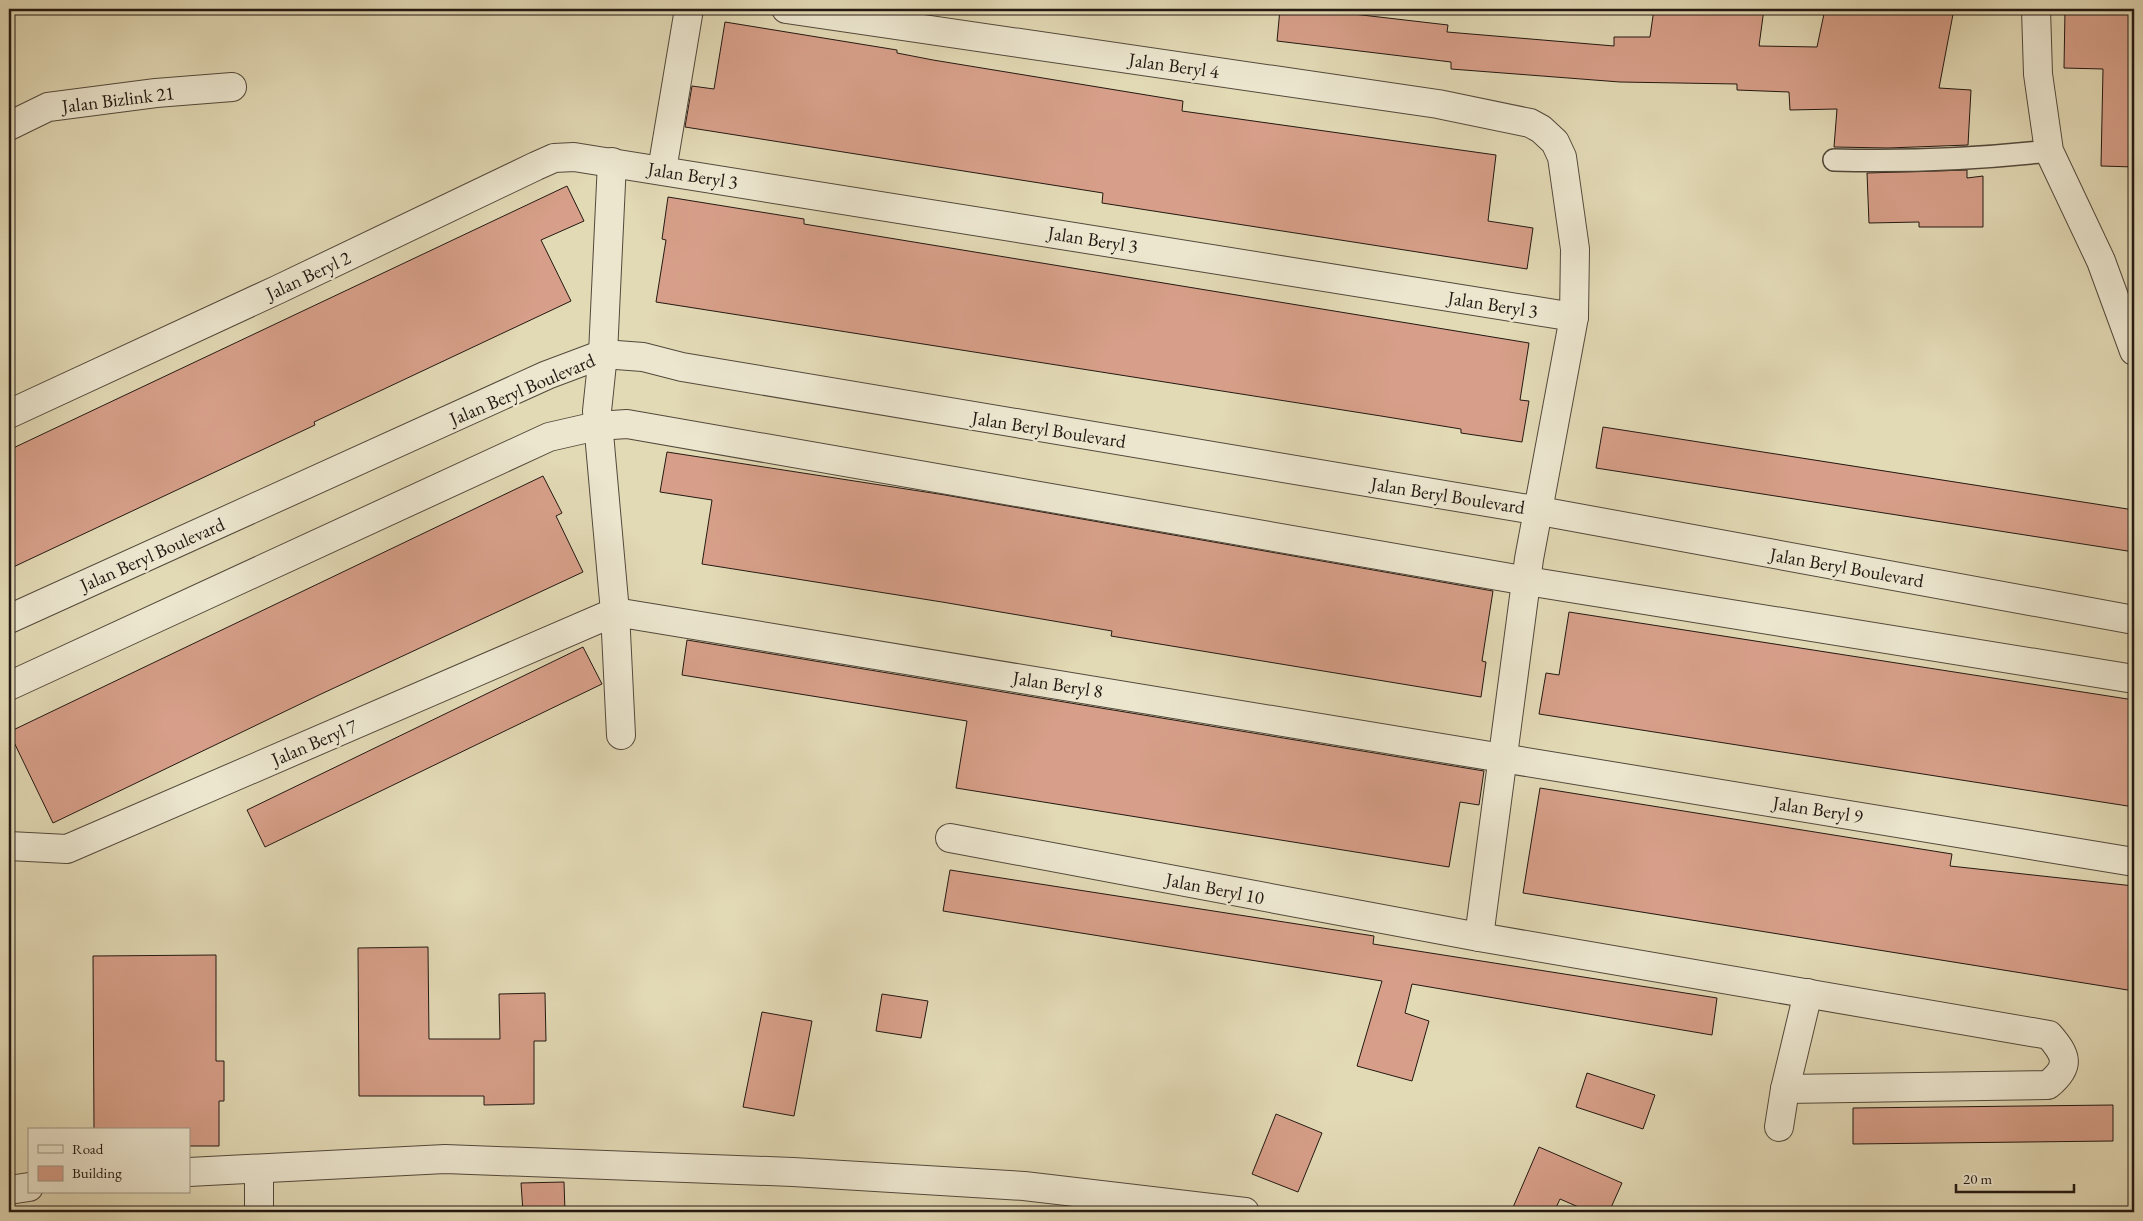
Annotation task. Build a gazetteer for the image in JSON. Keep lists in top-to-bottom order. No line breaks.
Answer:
{"streets":{"street":["Jalan Beryl 4","Jalan Bizlink 21","Jalan Beryl 3","Jalan Beryl 2","Jalan Beryl Boulevard","Jalan Beryl 8","Jalan Beryl 7","Jalan Beryl 9","Jalan Beryl 10"]},"crossings":[["Jalan Beryl 4","Jalan Beryl 3"],["Jalan Beryl 3","Jalan Beryl 2"],["Jalan Beryl 8","Jalan Beryl 7"],["Jalan Beryl 8","Jalan Beryl 9"]],"legend":["Road","Building"],"scale_bar":"20 m"}
